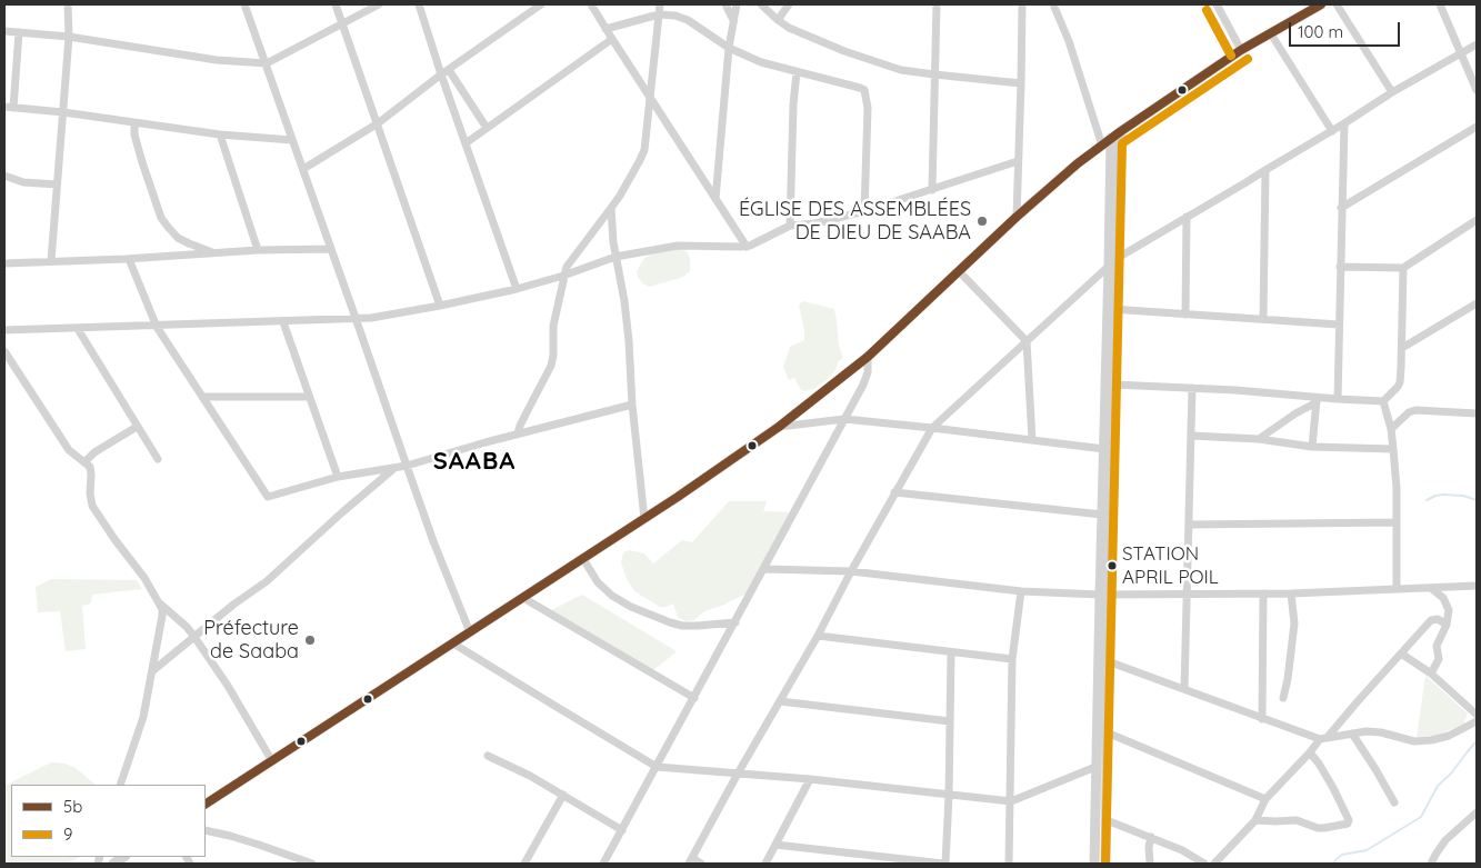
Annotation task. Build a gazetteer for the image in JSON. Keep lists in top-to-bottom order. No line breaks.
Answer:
{"districts":["SAABA"],"places":["ÉGLISE DES ASSEMBLÉES DE DIEU DE SAABA","STATION APRIL POIL","Préfecture de Saaba"],"lines":["transit line 5b","transit line 9"],"legend":["5b","9"],"scale_bar":"100 m"}
